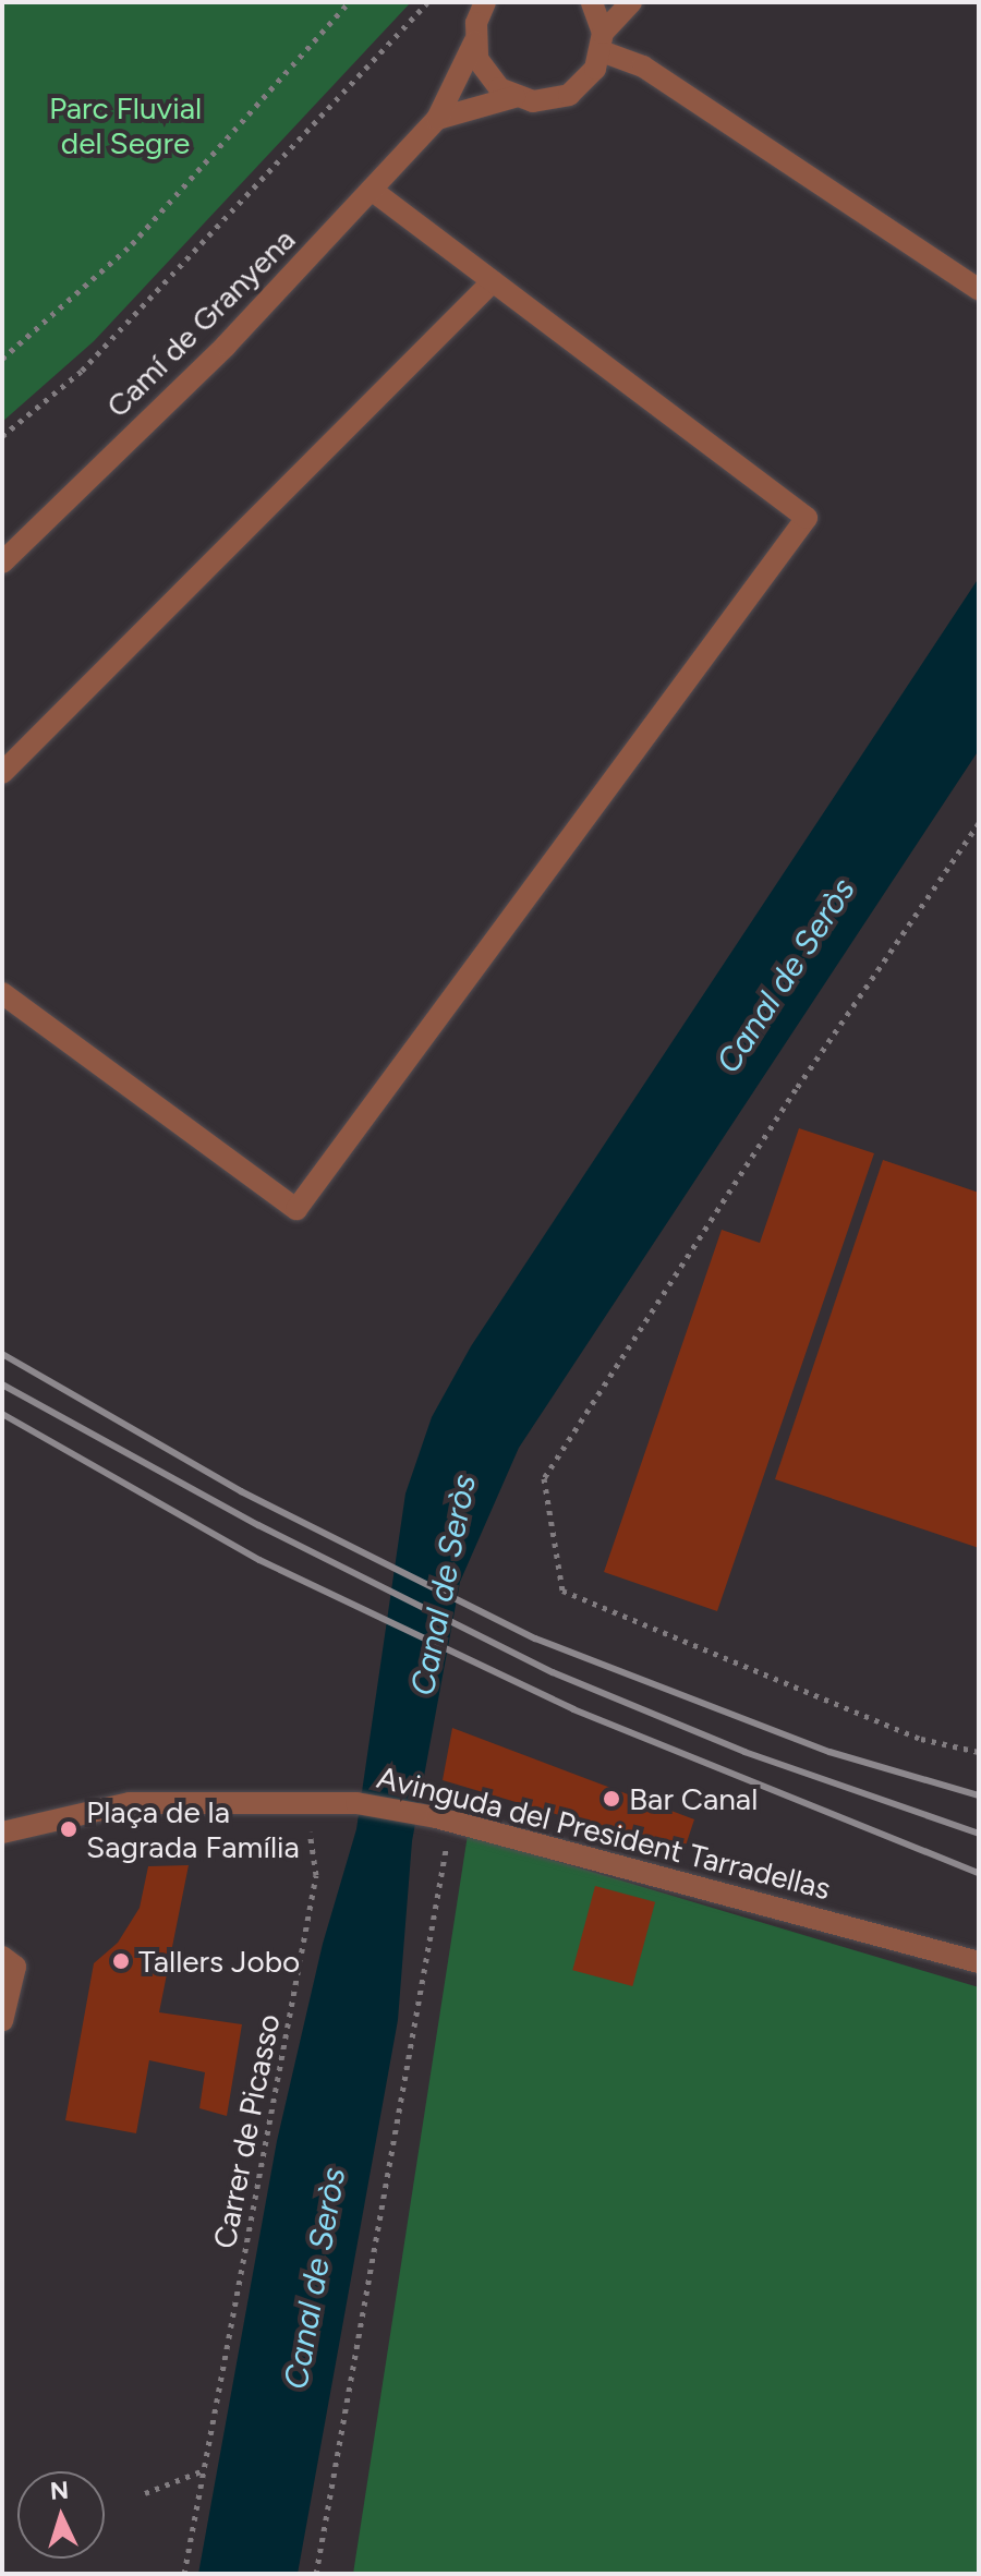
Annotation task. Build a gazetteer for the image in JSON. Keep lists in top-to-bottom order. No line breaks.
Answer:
{"streets":{"street":["Camí de Granyena","Avinguda del President Tarradellas"],"path":["Carrer de Picasso"]},"crossings":[["Avinguda del President Tarradellas","Carrer de Picasso"]],"water":["Canal de Seròs"],"parks":["Parc Fluvial del Segre"],"places":["Bar Canal","Plaça de la Sagrada Família","Tallers Jobo"],"north":"top"}
